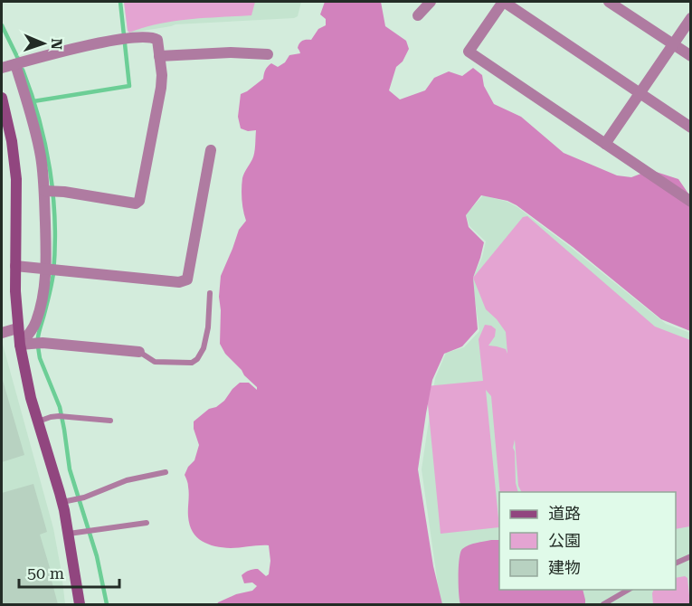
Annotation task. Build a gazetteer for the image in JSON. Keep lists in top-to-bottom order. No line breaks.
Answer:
{"legend":["道路","公園","建物"],"scale_bar":"50 m","north":"right"}
